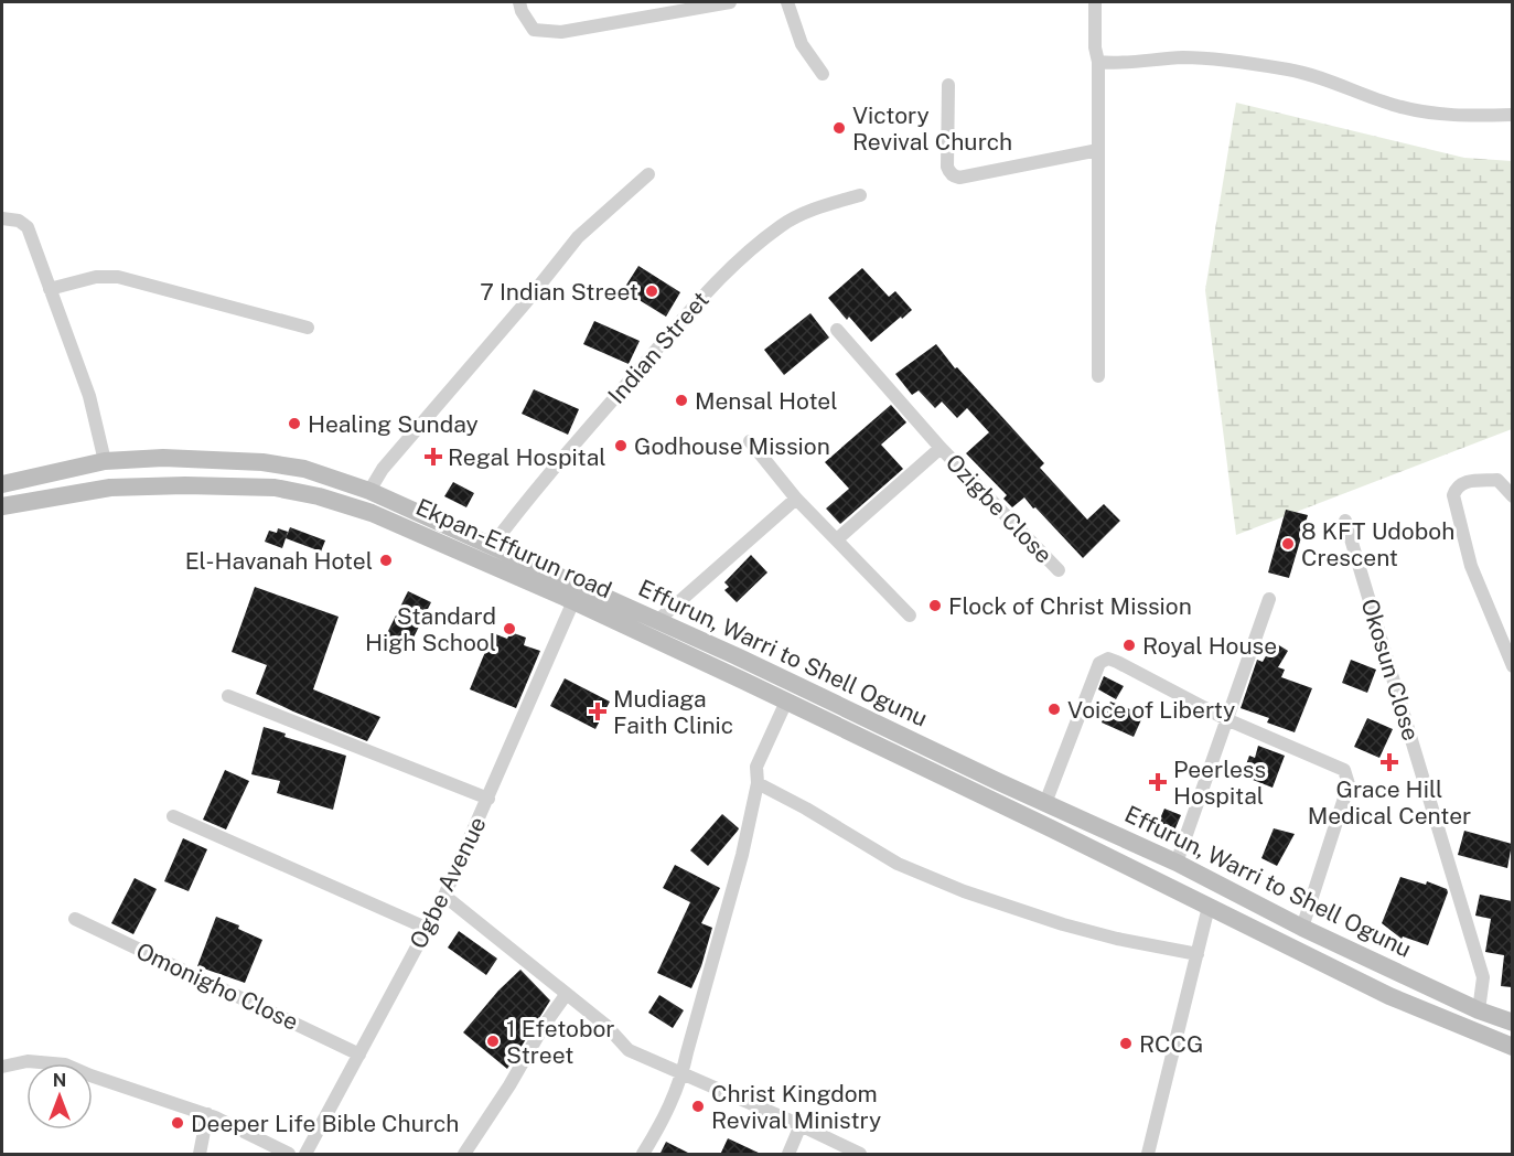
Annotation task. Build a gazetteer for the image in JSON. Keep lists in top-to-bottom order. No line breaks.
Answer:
{"streets":{"main road":["Ekpan-Effurun road","Effurun, Warri to Shell Ogunu"],"street":["Indian Street","Ozigbe Close","Okosun Close","Ogbe Avenue","Omonigho Close"]},"crossings":[["Indian Street","Effurun, Warri to Shell Ogunu"],["Ekpan-Effurun road","Ogbe Avenue"],["Effurun, Warri to Shell Ogunu","Okosun Close"],["Ogbe Avenue","Omonigho Close"]],"places":{"other":["Victory Revival Church","7 Indian Street","Mensal Hotel","Healing Sunday","Godhouse Mission","8 KFT Udoboh Crescent","El-Havanah Hotel","Flock of Christ Mission","Standard High School","Royal House","Voice of Liberty","1 Efetobor Street","RCCG","Christ Kingdom Revival Ministry","Deeper Life Bible Church"],"health":["Regal Hospital","Mudiaga Faith Clinic","Grace Hill Medical Center","Peerless Hospital"]},"north":"top"}
